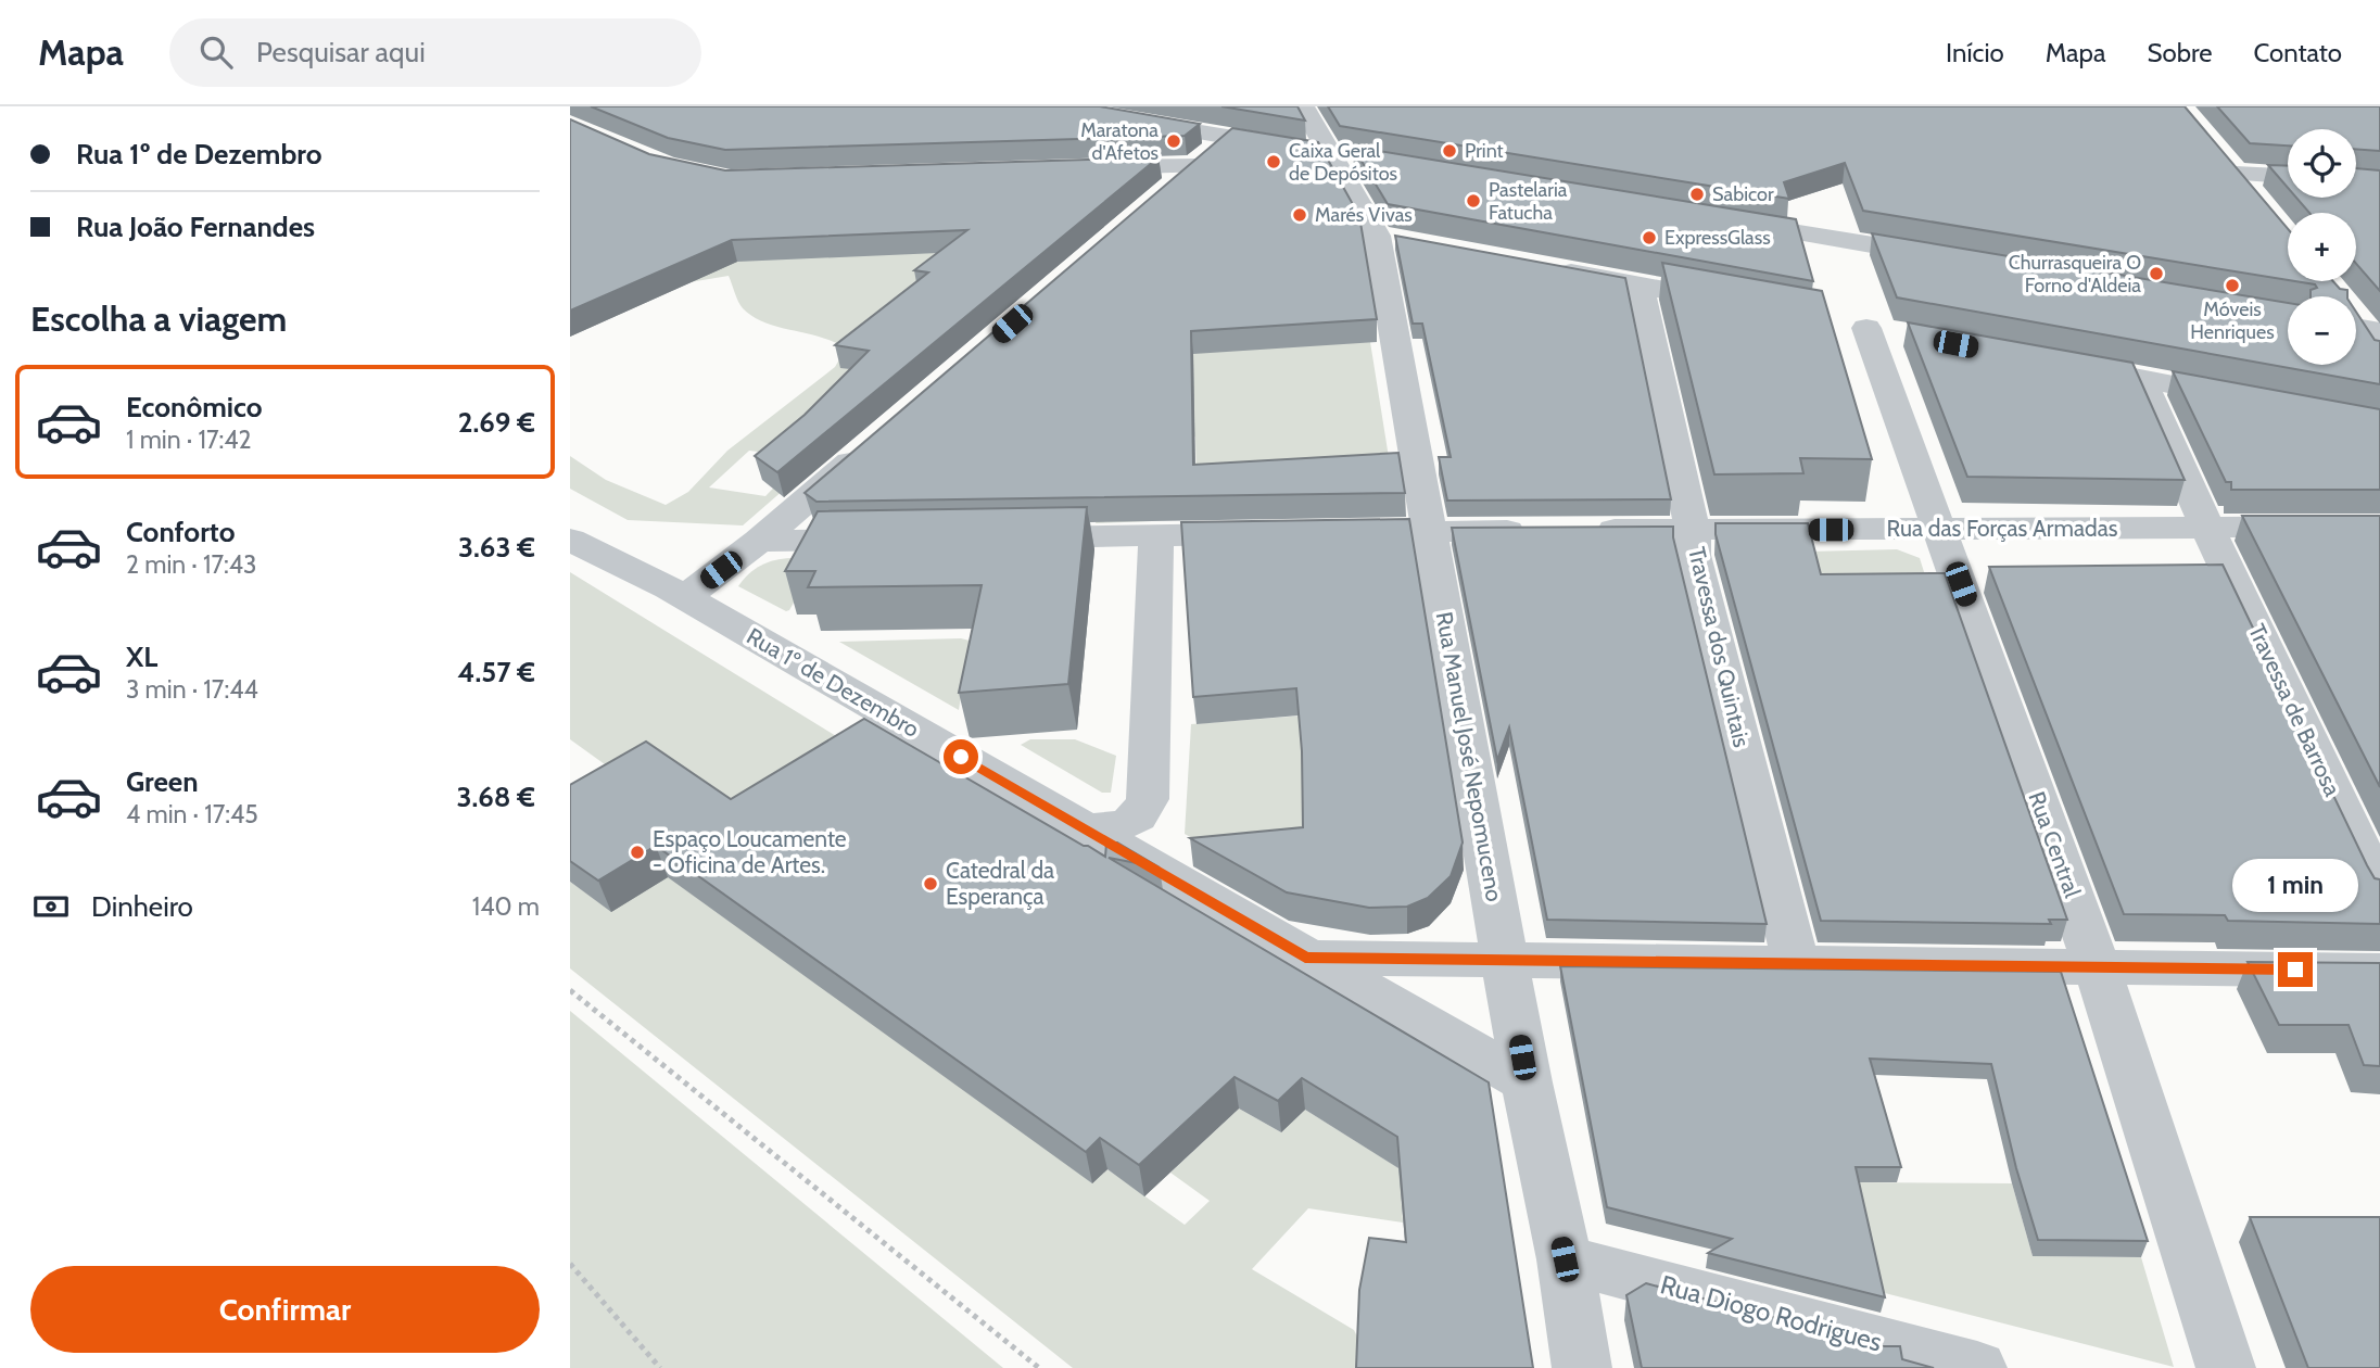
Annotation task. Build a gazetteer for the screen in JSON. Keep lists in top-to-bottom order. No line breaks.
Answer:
{"streets":{"street":["Rua das Forças Armadas","Travessa dos Quintais","Rua 1º de Dezembro","Travessa de Barrosa","Rua Manuel José Nepomuceno","Rua Central","Rua Diogo Rodrigues"]},"crossings":[["Rua das Forças Armadas","Travessa dos Quintais"],["Rua das Forças Armadas","Travessa de Barrosa"],["Rua das Forças Armadas","Rua Manuel José Nepomuceno"],["Rua das Forças Armadas","Rua Central"],["Rua 1º de Dezembro","Rua Manuel José Nepomuceno"],["Rua Manuel José Nepomuceno","Rua Diogo Rodrigues"]],"places":["Maratona d'Afetos","Print","Caixa Geral de Depósitos","Sabicor","Pastelaria Fatucha","Marés Vivas","ExpressGlass","Churrasqueira O Forno d'Aldeia","Móveis Henriques","Espaço Loucamente - Oficina de Artes.","Catedral da Esperança"],"page":{"header":"Mapa","search":"Pesquisar aqui","nav":["Início","Mapa","Sobre","Contato"],"banner":["Rua 1º de Dezembro","Rua João Fernandes"],"map_buttons":["+","−"],"heading":"Escolha a viagem","list":[{"name":"Econômico","note":"1 min · 17:42","value":"2.69 €"},{"name":"Conforto","note":"2 min · 17:43","value":"3.63 €"},{"name":"XL","note":"3 min · 17:44","value":"4.57 €"},{"name":"Green","note":"4 min · 17:45","value":"3.68 €"}],"bubble":"1 min","pay":["Dinheiro","140 m"],"buttons":"Confirmar"}}
